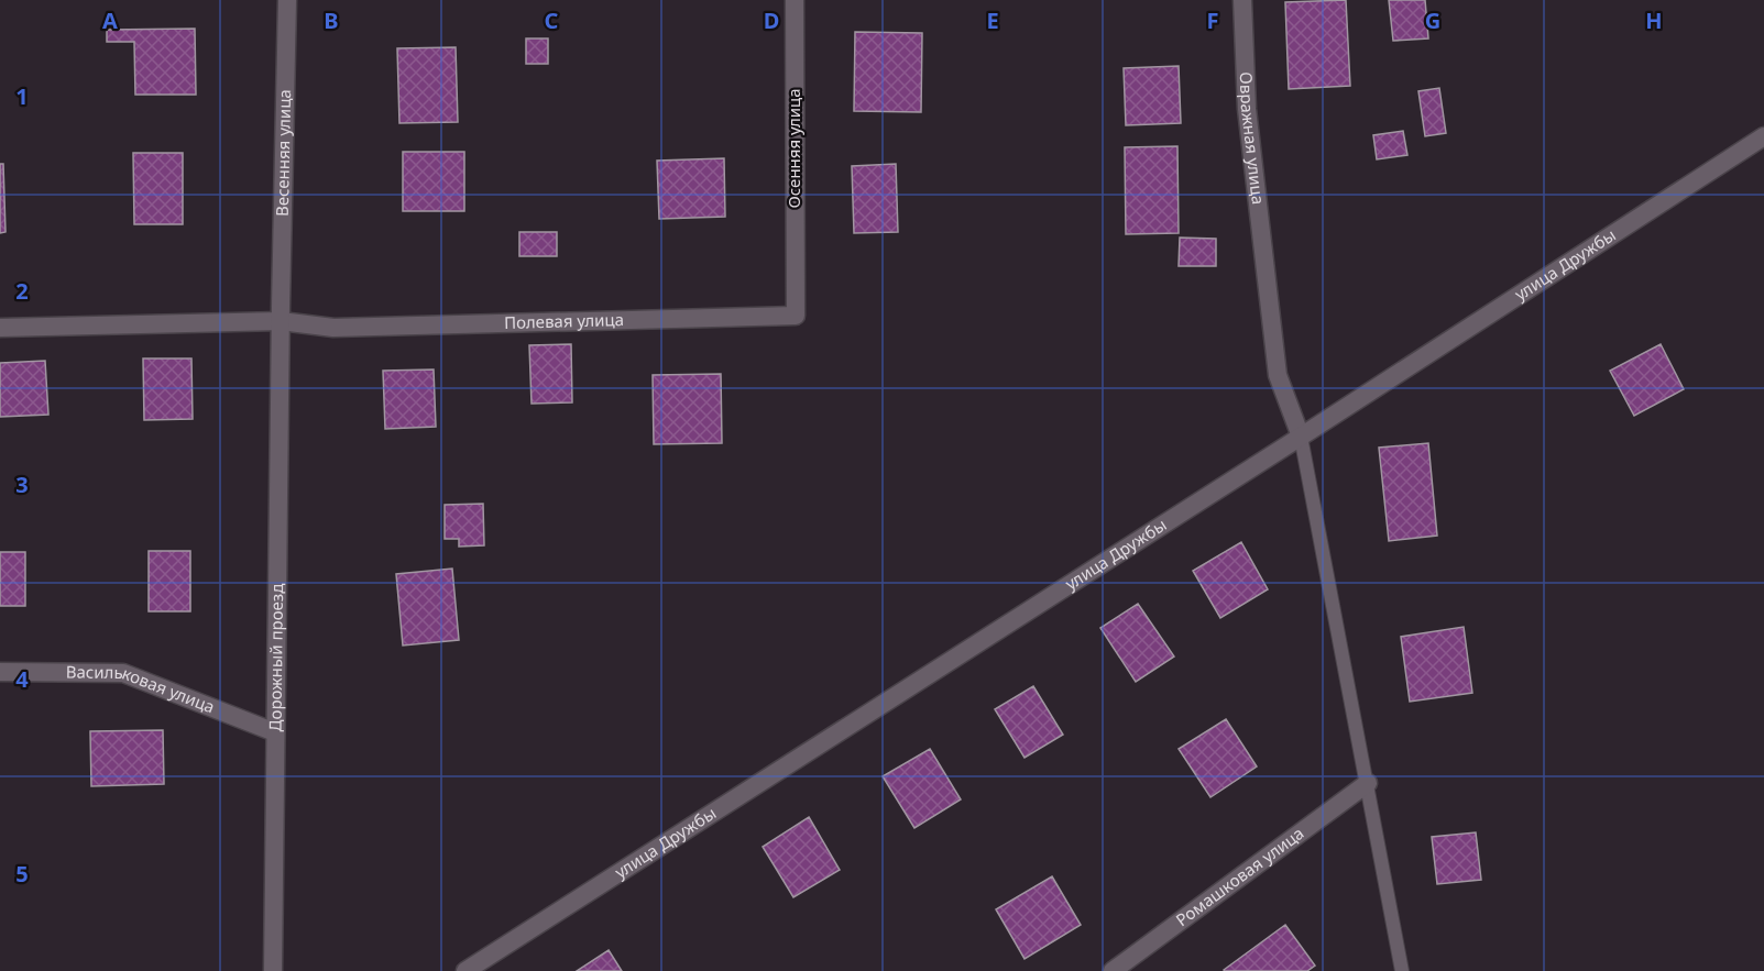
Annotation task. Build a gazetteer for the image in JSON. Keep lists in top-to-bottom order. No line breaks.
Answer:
{"streets":{"street":["Овражная улица","Осенняя улица","Весенняя улица","улица Дружбы","Полевая улица","Дорожный проезд","Васильковая улица","Ромашковая улица"]},"crossings":[["Овражная улица","улица Дружбы"],["Осенняя улица","Полевая улица"],["Весенняя улица","Полевая улица"],["Весенняя улица","Дорожный проезд"],["Дорожный проезд","Васильковая улица"]],"grid":{"columns":["A","B","C","D","E","F","G","H"],"rows":["1","2","3","4","5"]}}
